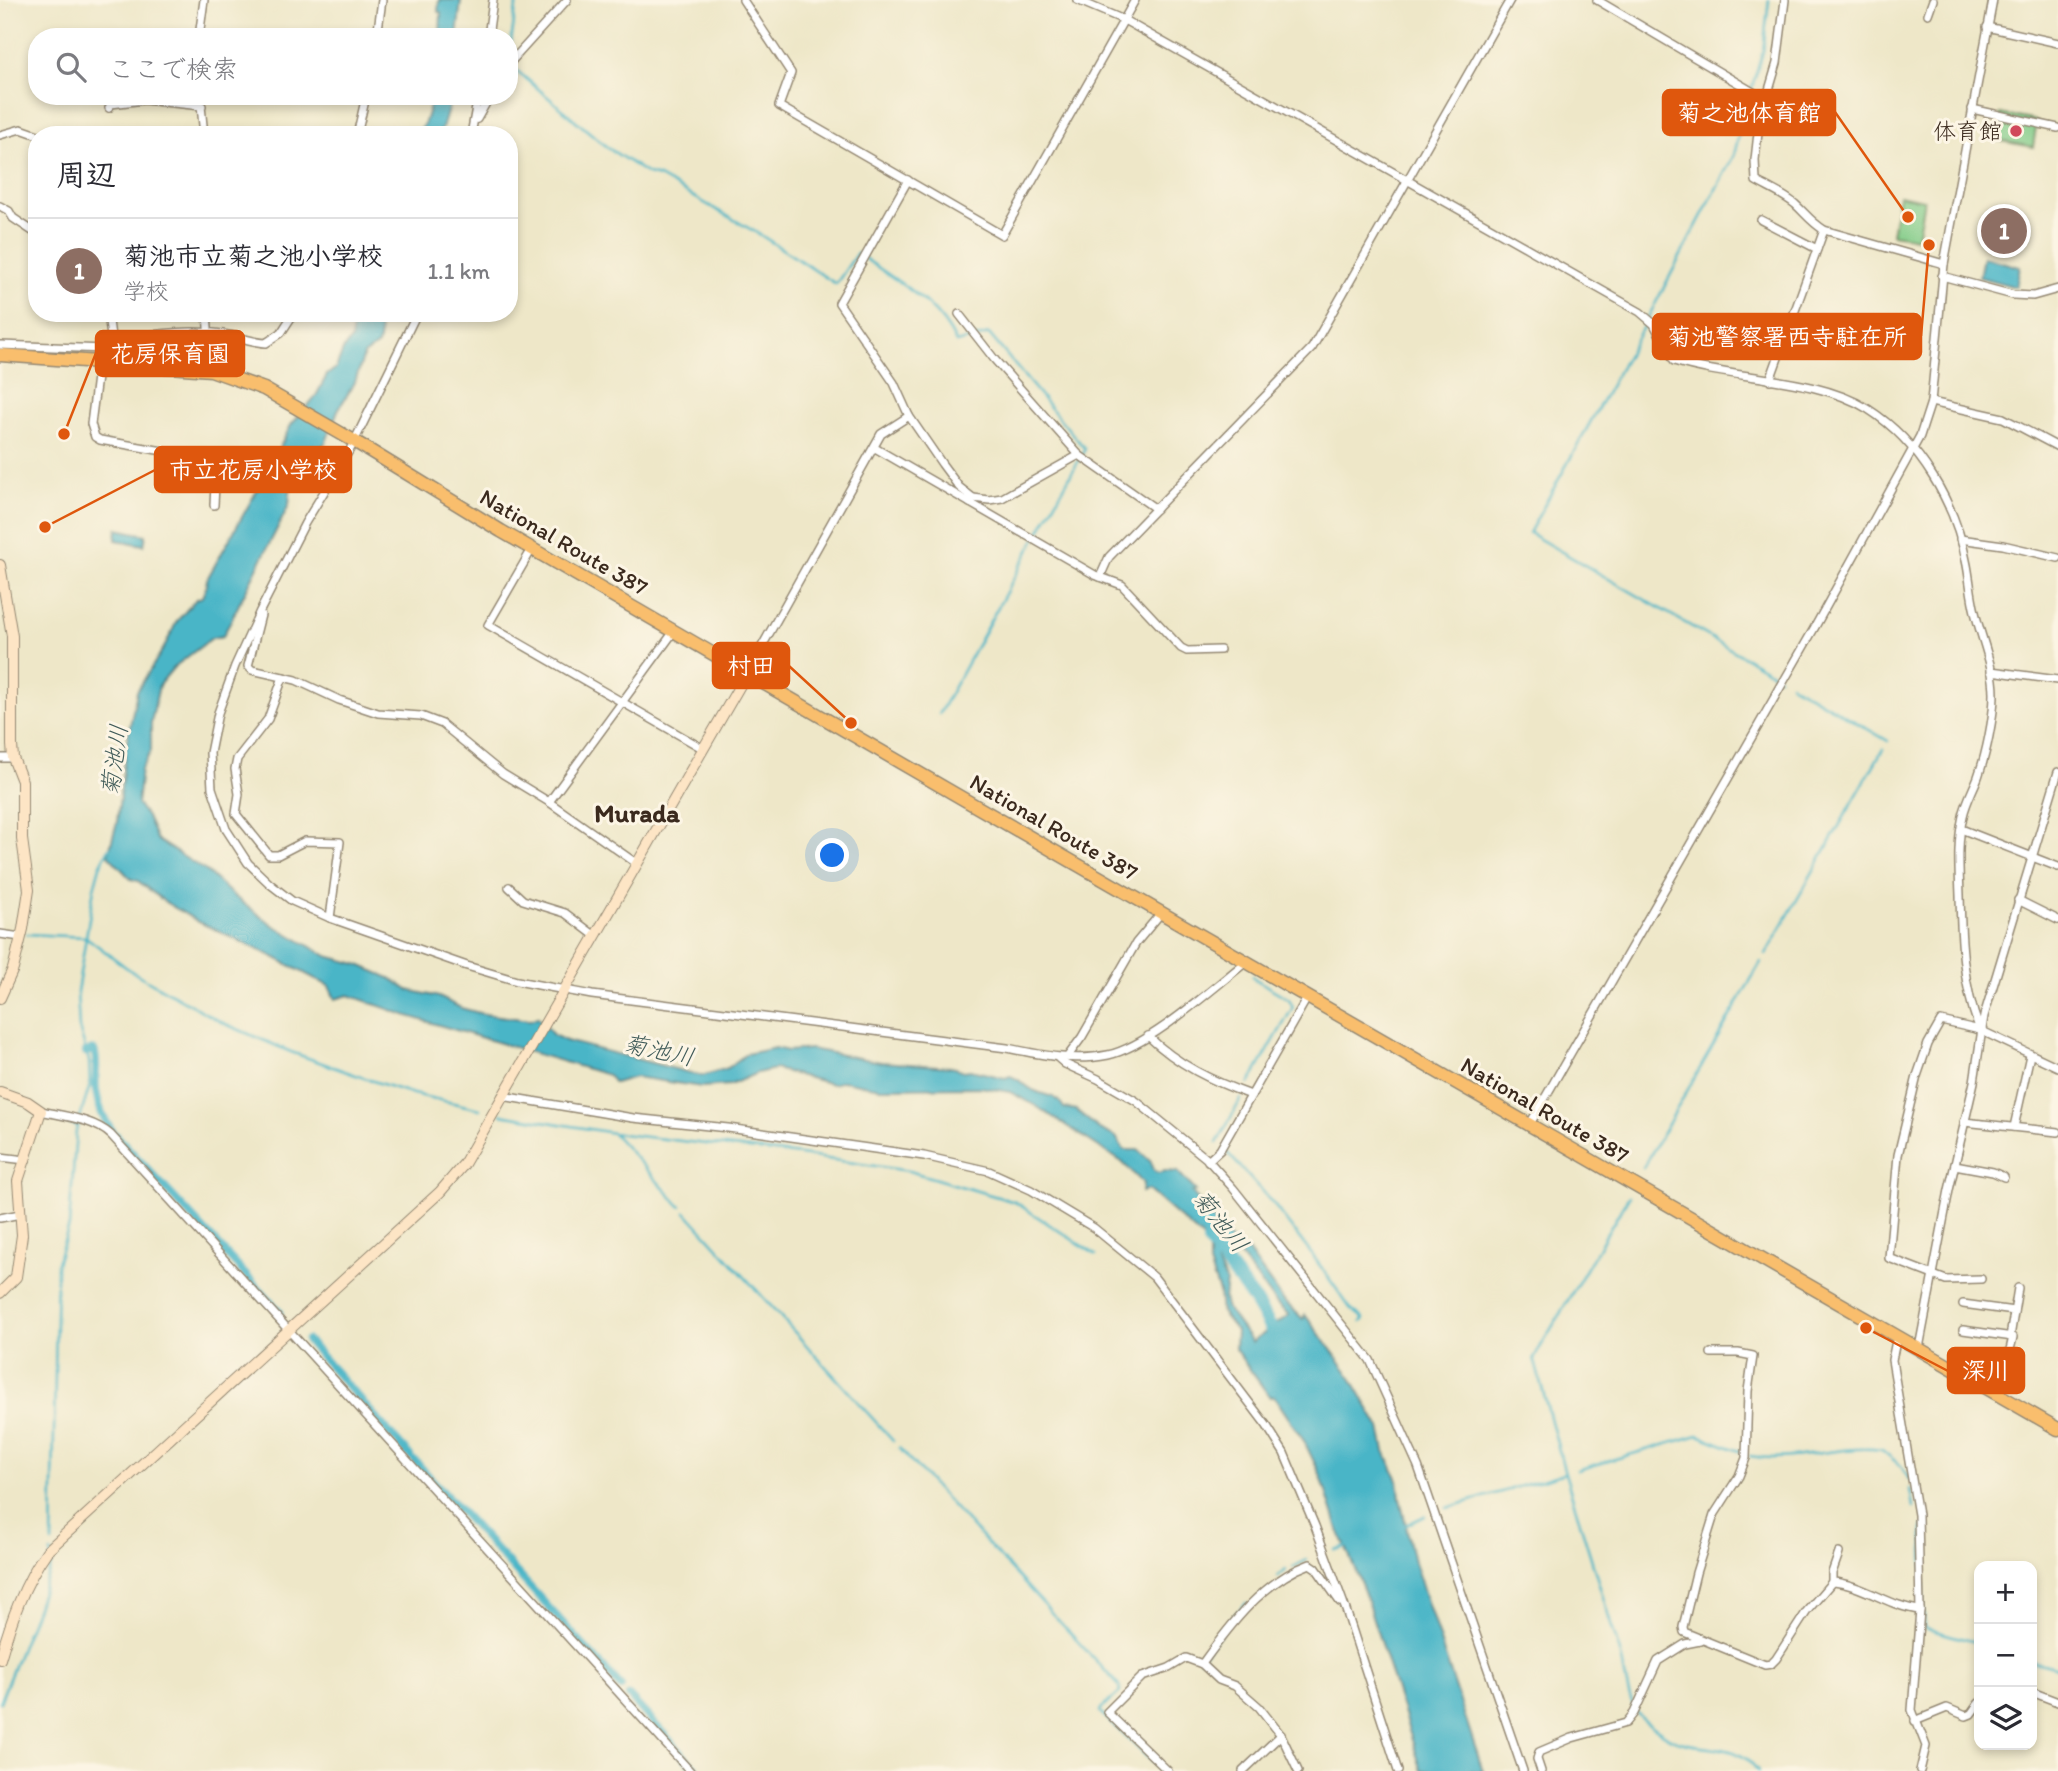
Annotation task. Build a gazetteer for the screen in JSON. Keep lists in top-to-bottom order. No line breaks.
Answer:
{"streets":{"highway":["National Route 387"]},"districts":["Murada"],"water":["菊池川"],"places":["体育館","菊之池体育館","菊池警察署西寺駐在所","花房保育園","市立花房小学校","村田","深川"],"page":{"search":"ここで検索","heading":"周辺","pins":"1","list":[{"mark":"1","name":"菊池市立菊之池小学校","note":"学校","value":"1.1 km"}],"map_buttons":["+","−"]}}
